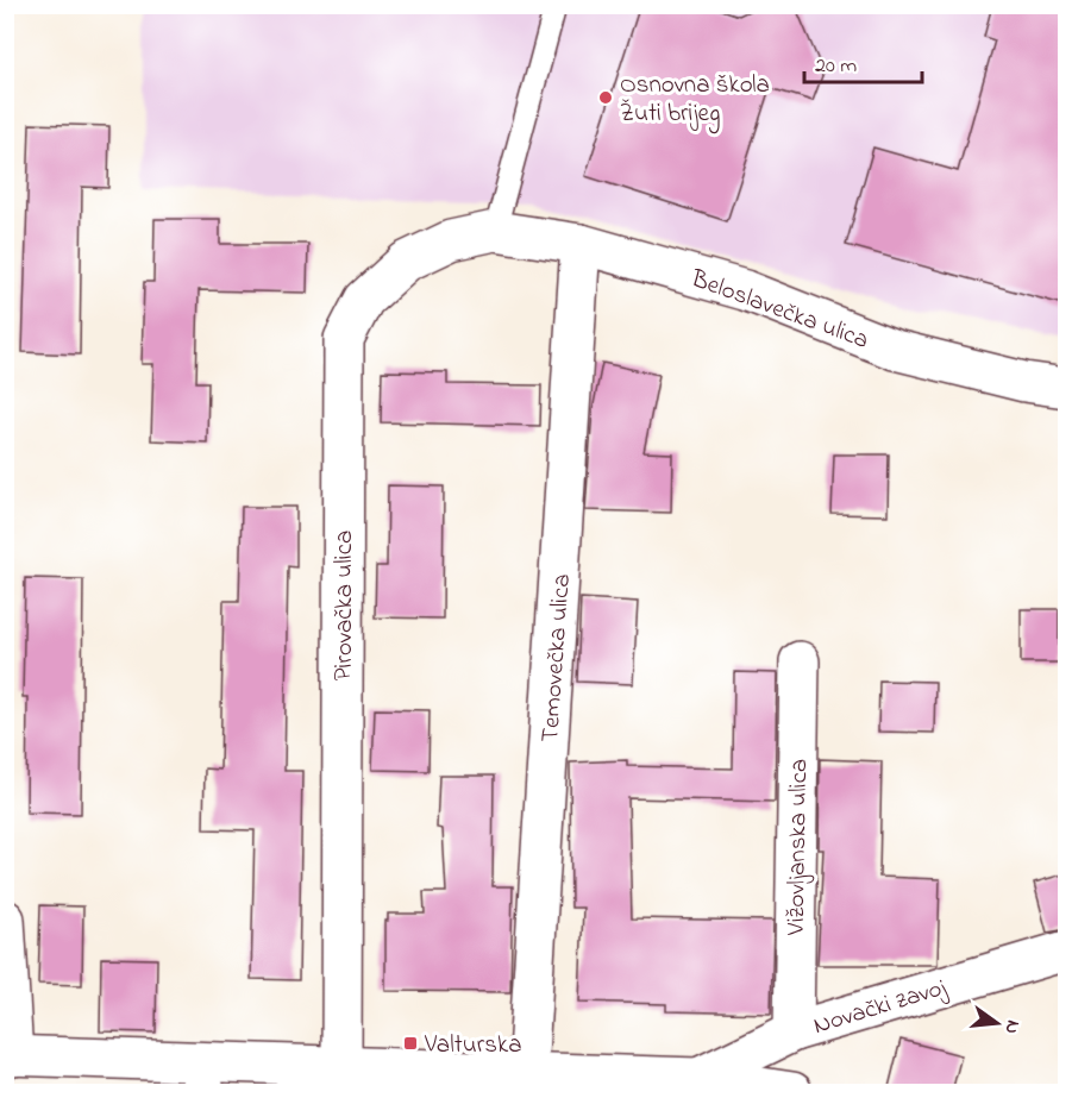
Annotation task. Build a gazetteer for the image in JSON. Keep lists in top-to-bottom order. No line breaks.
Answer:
{"streets":{"street":["Beloslavečka ulica","Pirovačka ulica","Temovečka ulica","Vižovljanska ulica","Novački zavoj"]},"crossings":[["Beloslavečka ulica","Pirovačka ulica"],["Beloslavečka ulica","Temovečka ulica"],["Vižovljanska ulica","Novački zavoj"]],"places":{"other":["Osnovna škola Žuti brijeg"],"transit":["Valturska"]},"scale_bar":"20 m","north":"right"}
